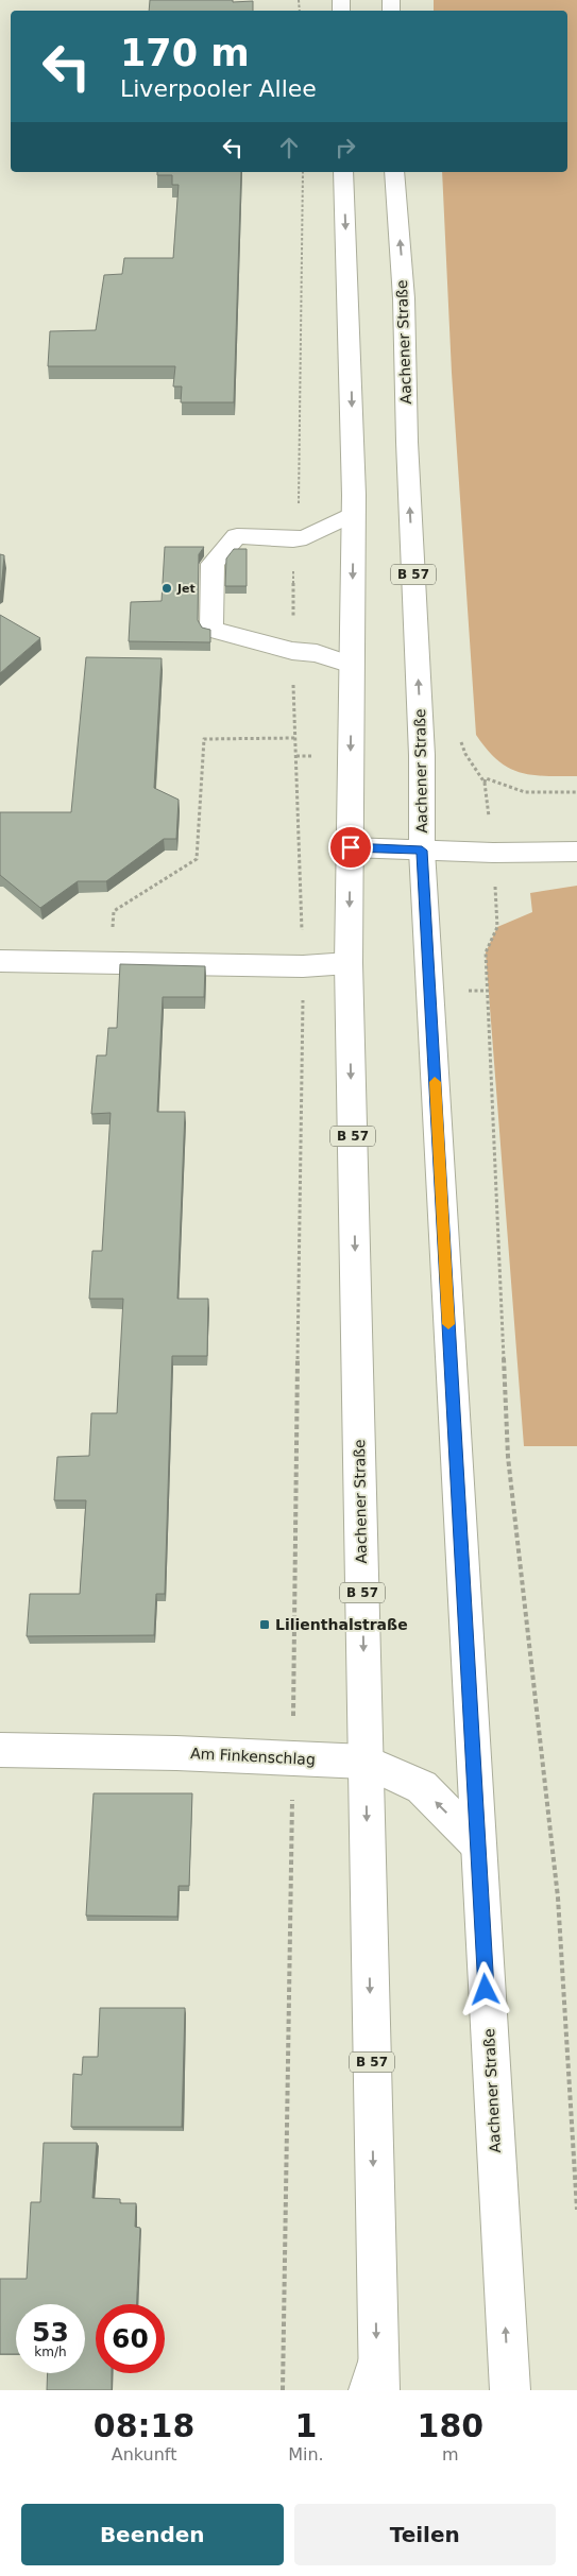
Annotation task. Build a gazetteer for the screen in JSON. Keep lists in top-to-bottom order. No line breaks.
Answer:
{"streets":{"main road":["Aachener Straße","B 57","Am Finkenschlag"]},"crossings":[["Aachener Straße","Am Finkenschlag"]],"places":{"other":["Jet"],"transit":["Lilienthalstraße"]},"page":{"turn":["170 m","Liverpooler Allee"],"speed":"53 km/h","limit":"60","eta":["08:18","Ankunft","1","Min.","180","m"],"buttons":["Beenden","Teilen"]}}
